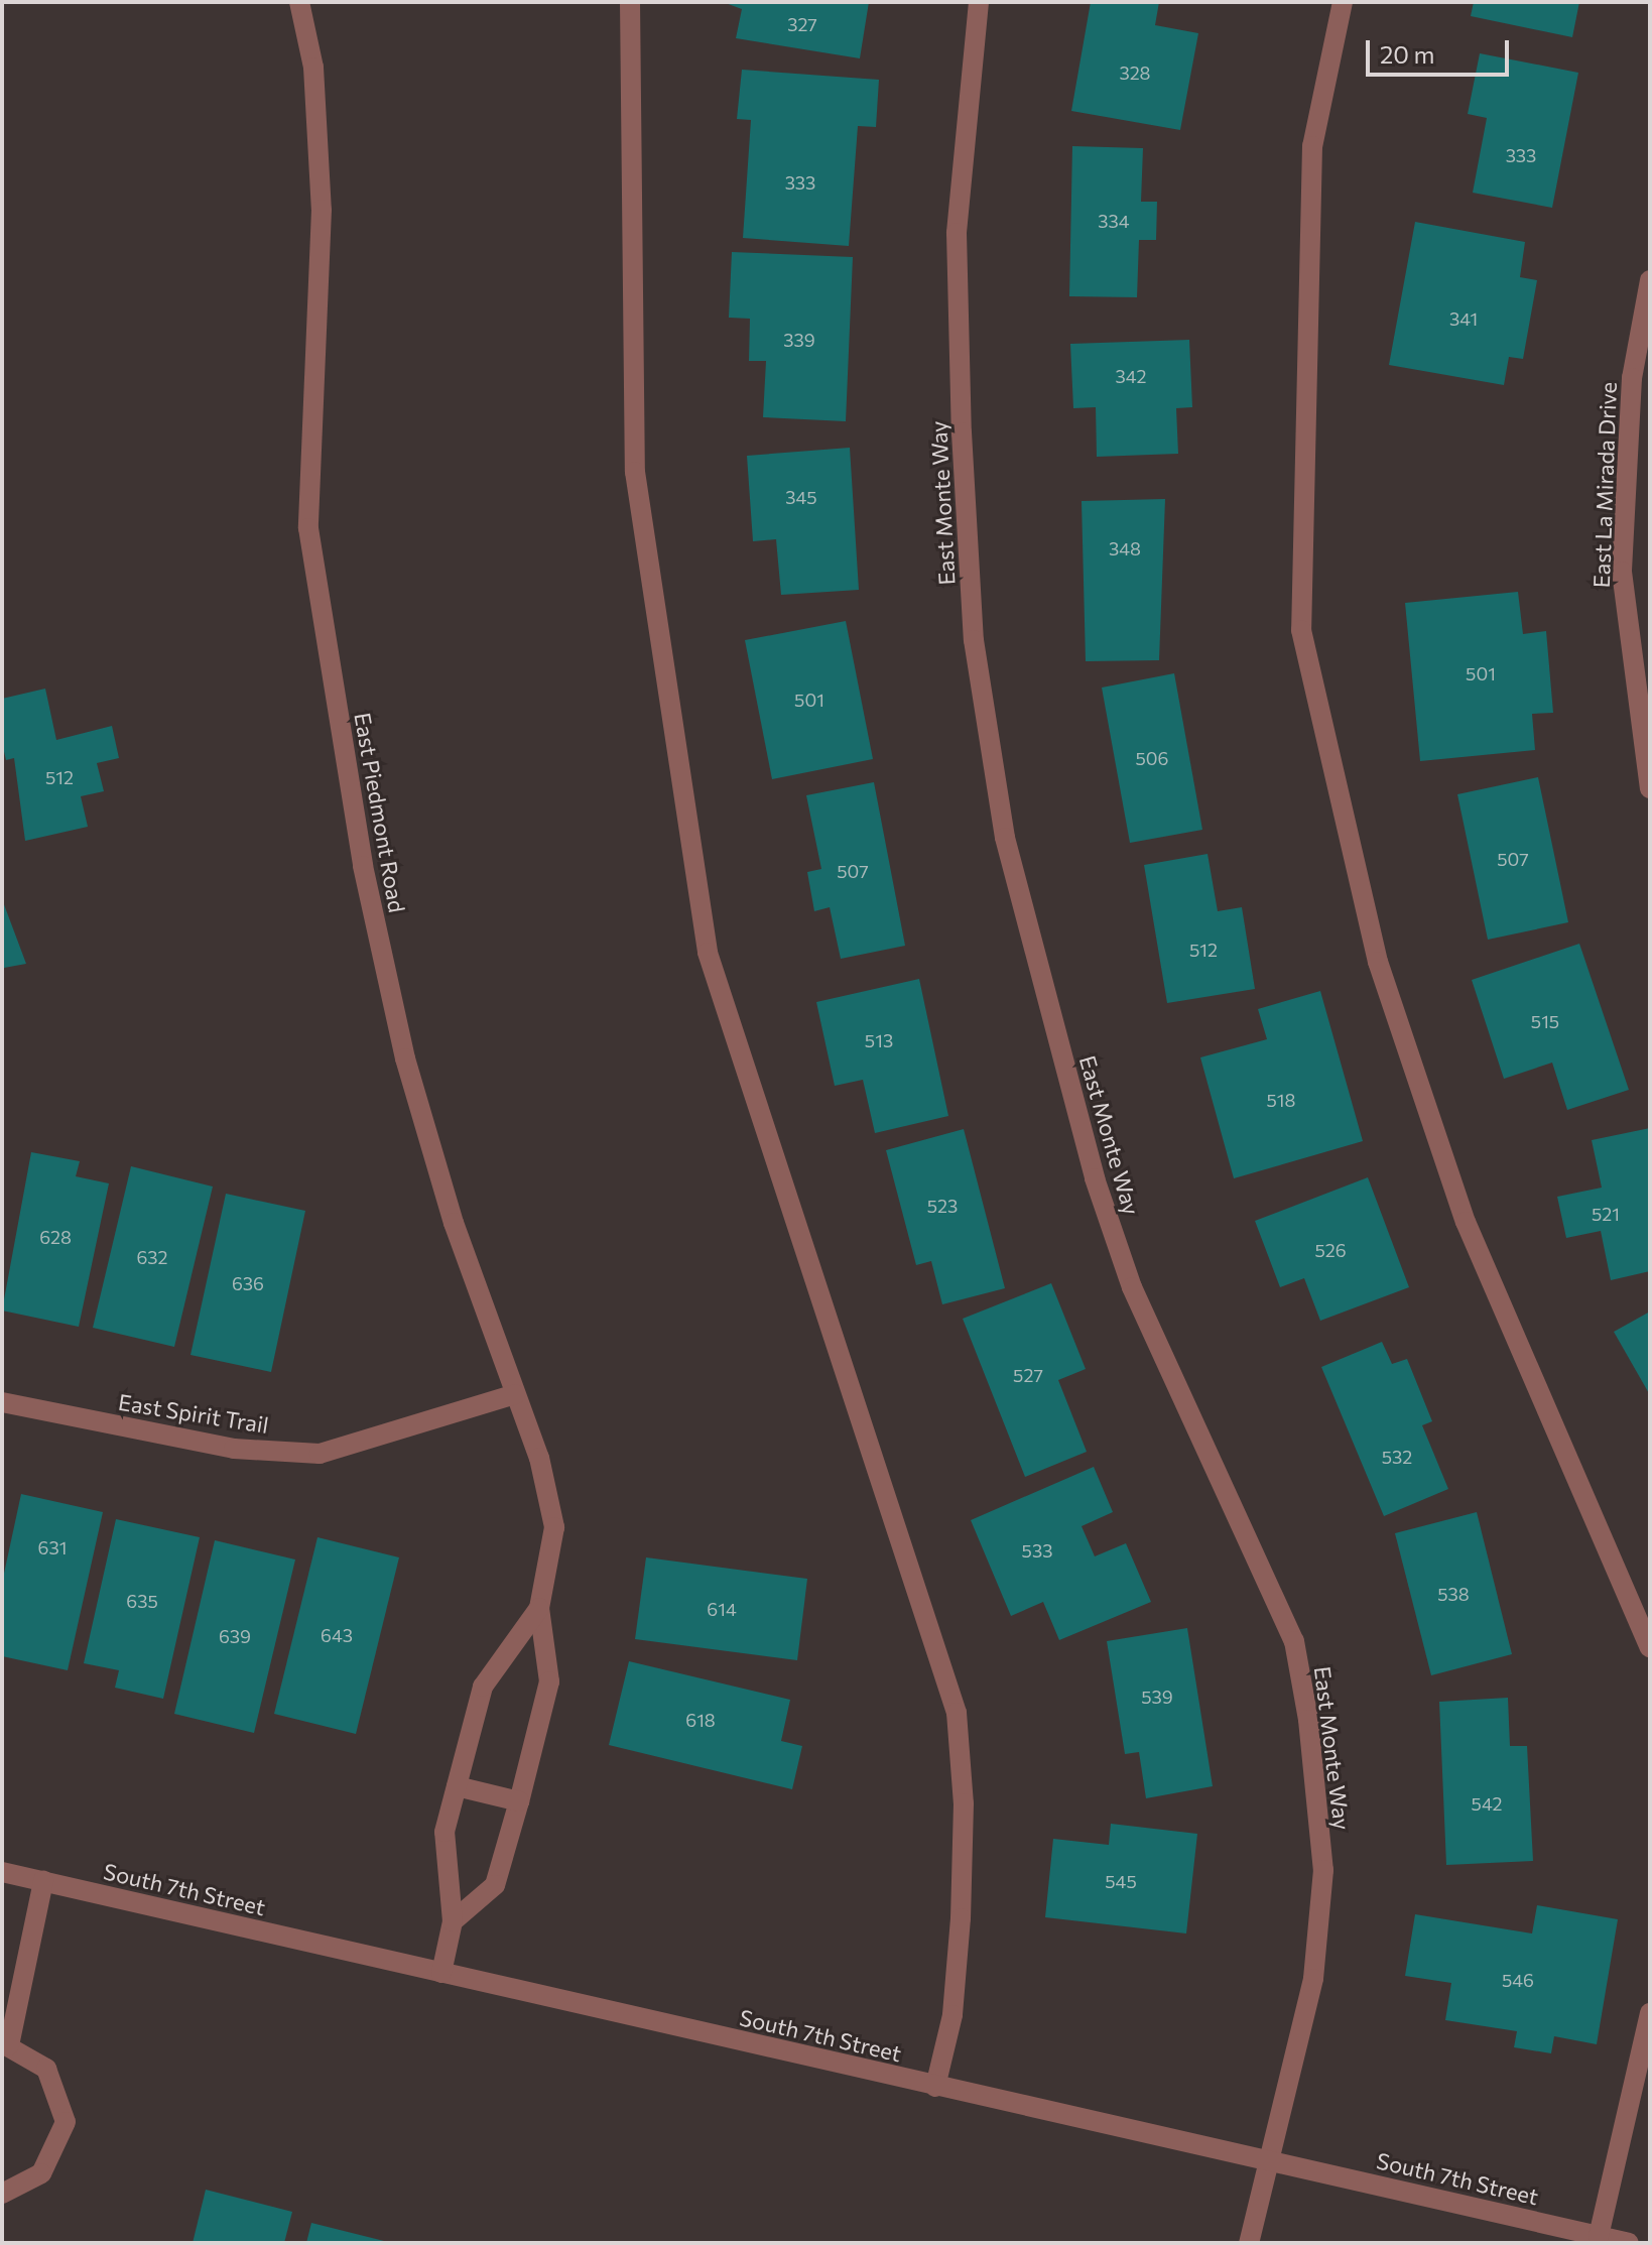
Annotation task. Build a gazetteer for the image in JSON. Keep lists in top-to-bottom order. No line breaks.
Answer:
{"streets":{"street":["East La Mirada Drive","East Monte Way","East Piedmont Road","East Spirit Trail","South 7th Street"]},"crossings":[["East Monte Way","South 7th Street"],["East Piedmont Road","East Spirit Trail"],["East Piedmont Road","South 7th Street"]],"house_numbers":["327","328","333","333","334","341","339","342","345","348","501","501","506","512","507","507","512","515","513","518","523","521","628","526","632","636","527","532","631","533","538","635","614","643","639","539","618","542","545","546"],"scale_bar":"20 m"}
